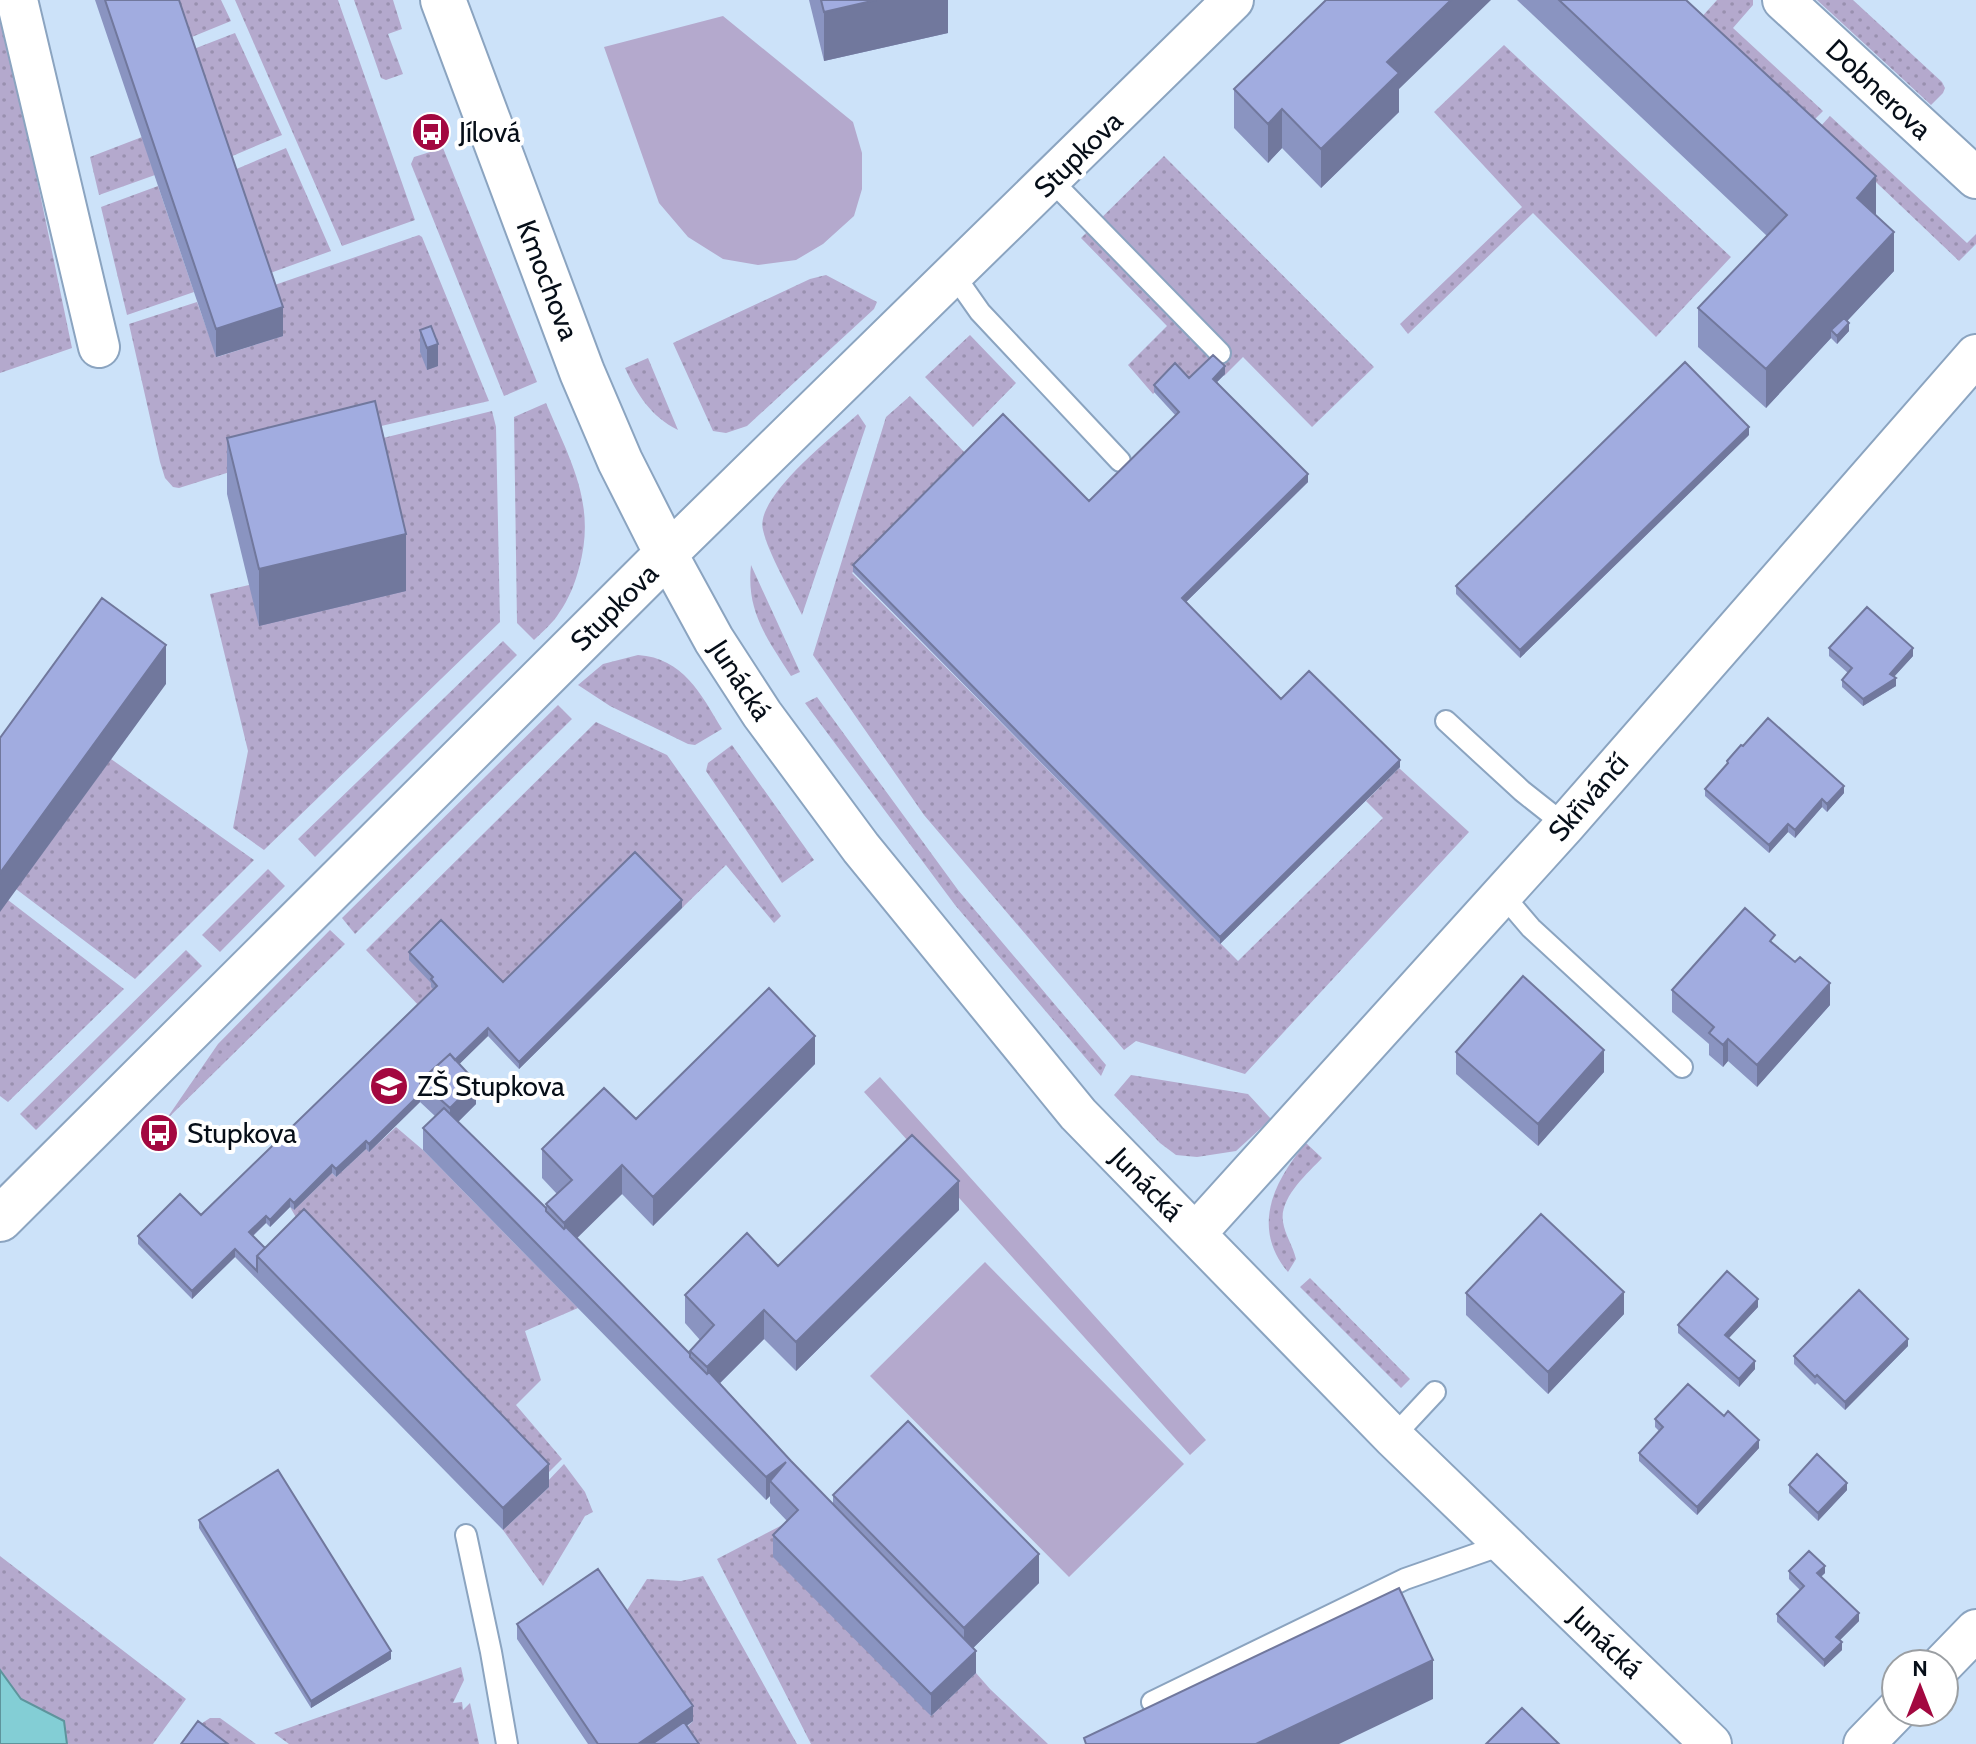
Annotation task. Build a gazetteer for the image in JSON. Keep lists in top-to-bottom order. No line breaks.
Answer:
{"streets":{"street":["Dobnerova","Stupkova","Kmochova","Junácká","Skřivánčí"]},"crossings":[["Stupkova","Kmochova"],["Stupkova","Junácká"],["Kmochova","Junácká"],["Junácká","Skřivánčí"]],"places":{"bus stop":["Jílová","Stupkova"],"school or university":["ZŠ Stupkova"]},"north":"top"}
